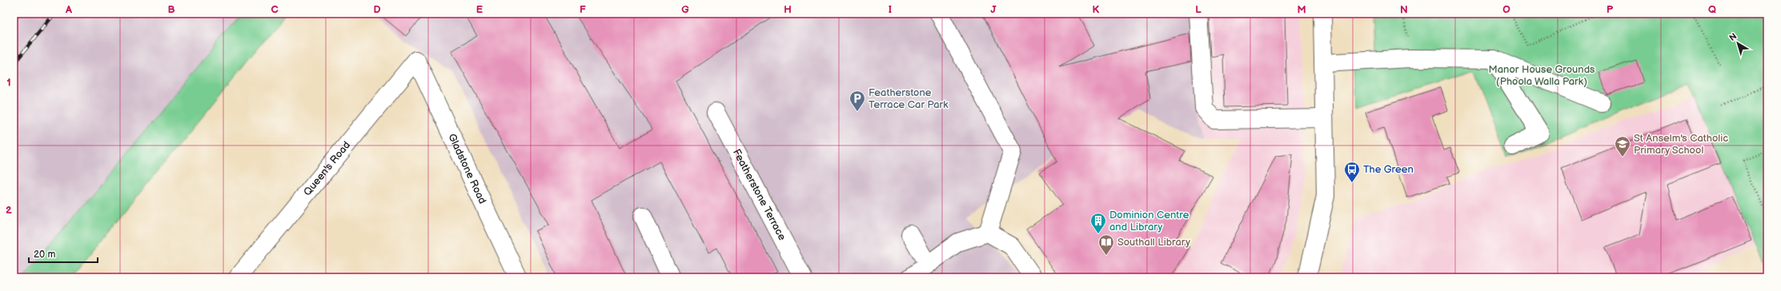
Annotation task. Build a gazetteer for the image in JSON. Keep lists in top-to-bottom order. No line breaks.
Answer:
{"streets":{"street":["Queen's Road","Gladstone Road","Featherstone Terrace"]},"crossings":[["Queen's Road","Gladstone Road"]],"parks":["Manor House Grounds (Phoola Walla Park)"],"places":{"parking":["Featherstone Terrace Car Park"],"school or university":["St Anselm's Catholic Primary School"],"bus stop":["The Green"],"building":["Dominion Centre and Library"],"library":["Southall Library"]},"scale_bar":"20 m","north":"top left","grid":{"columns":["A","B","C","D","E","F","G","H","I","J","K","L","M","N","O","P","Q"],"rows":["1","2"]}}
